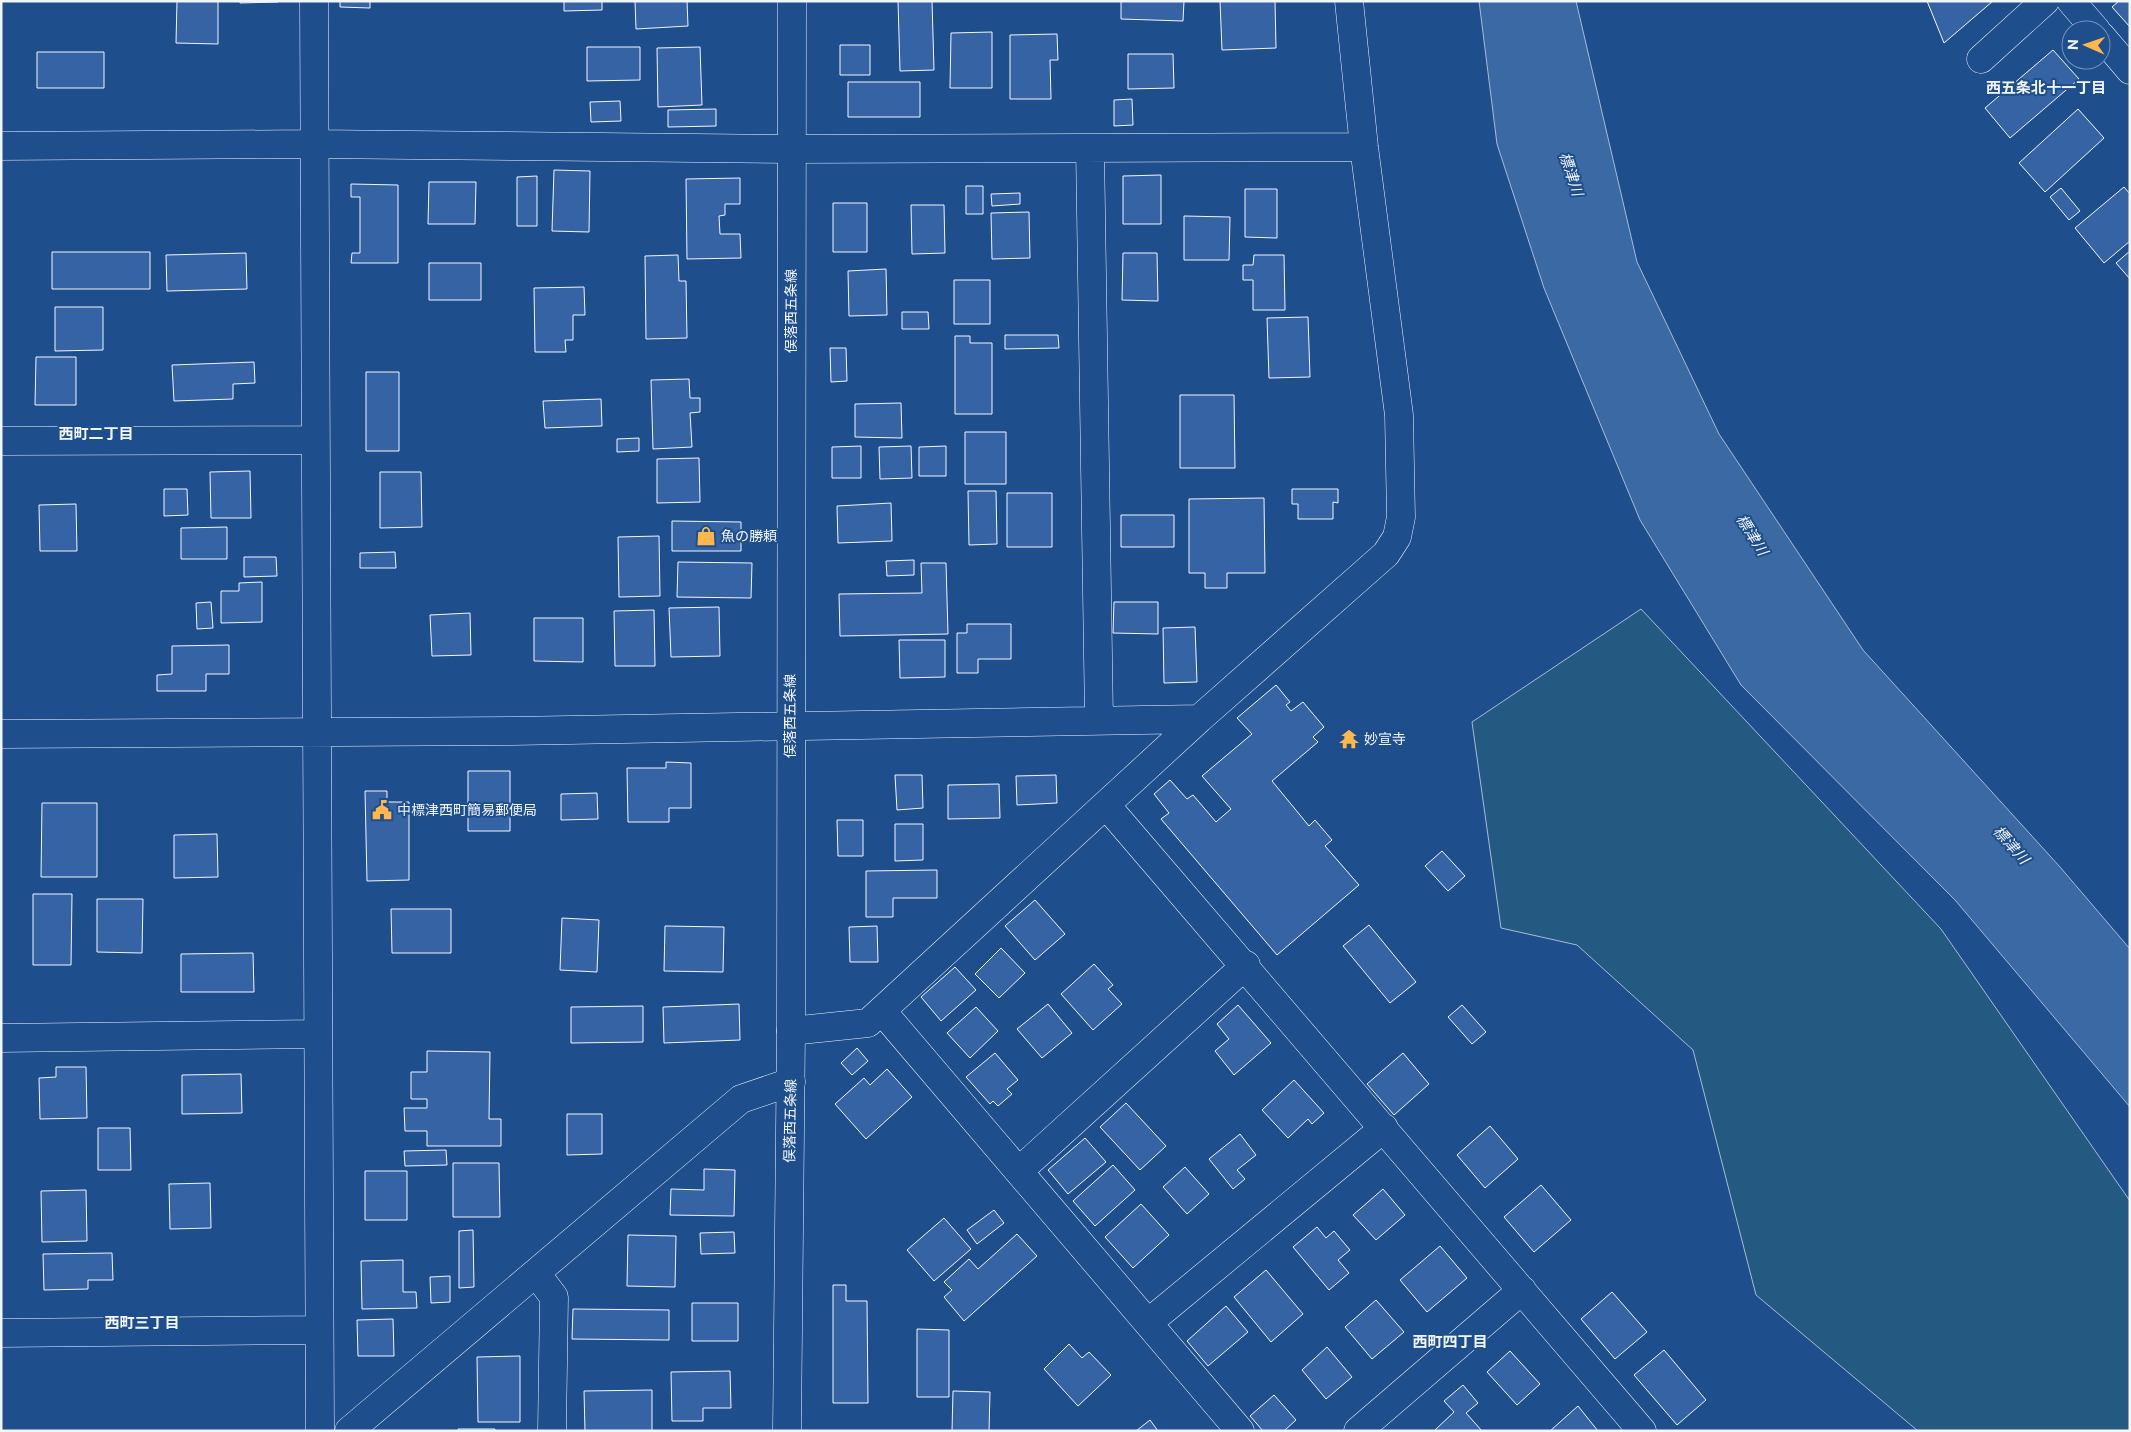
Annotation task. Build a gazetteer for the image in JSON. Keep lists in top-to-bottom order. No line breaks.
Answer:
{"streets":{"street":["俣落西五条線"]},"districts":["西五条北十一丁目","西町二丁目","西町三丁目","西町四丁目"],"water":["標津川"],"places":{"shop":["魚の勝頼"],"temple":["妙宣寺"],"public building":["中標津西町簡易郵便局"]},"north":"left"}
